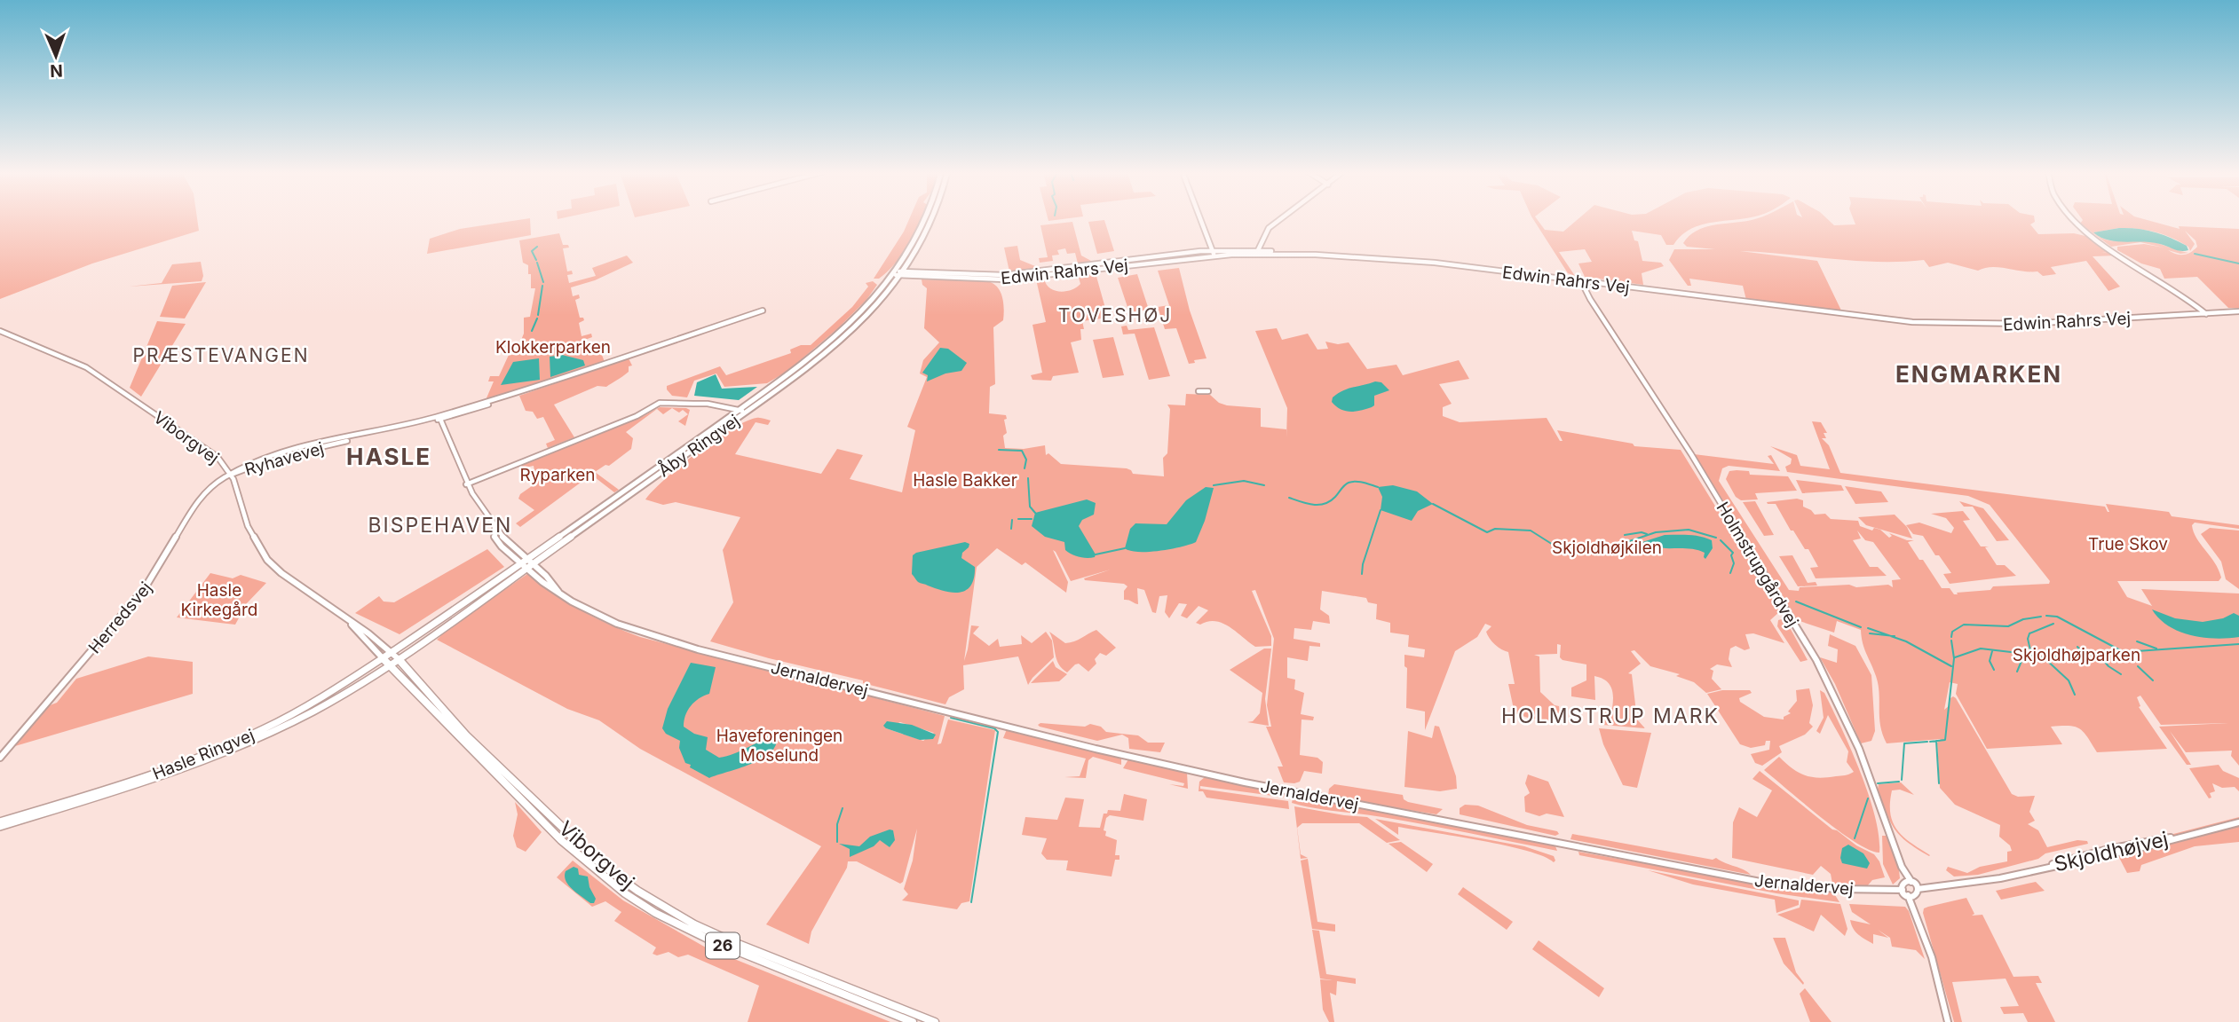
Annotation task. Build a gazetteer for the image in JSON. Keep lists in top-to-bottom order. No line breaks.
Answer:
{"streets":{"main road":["Viborgvej","Åby Ringvej","Hasle Ringvej","26"],"street":["Edwin Rahrs Vej","Ryhavevej","Holmstrupgårdvej","Herredsvej","Jernaldervej","Skjoldhøjvej"]},"crossings":[["Edwin Rahrs Vej","Åby Ringvej"],["Edwin Rahrs Vej","Holmstrupgårdvej"],["Viborgvej","Åby Ringvej"],["Viborgvej","Ryhavevej"],["Viborgvej","Herredsvej"],["Viborgvej","Hasle Ringvej"],["Åby Ringvej","Jernaldervej"],["Åby Ringvej","Hasle Ringvej"],["Ryhavevej","Herredsvej"],["Holmstrupgårdvej","Jernaldervej"],["Holmstrupgårdvej","Skjoldhøjvej"]],"districts":["TOVESHØJ","PRÆSTEVANGEN","ENGMARKEN","HASLE","BISPEHAVEN","HOLMSTRUP MARK"],"parks":["Klokkerparken","Ryparken","Hasle Bakker","True Skov","Skjoldhøjkilen","Hasle Kirkegård","Skjoldhøjparken","Haveforeningen Moselund"],"north":"bottom"}
